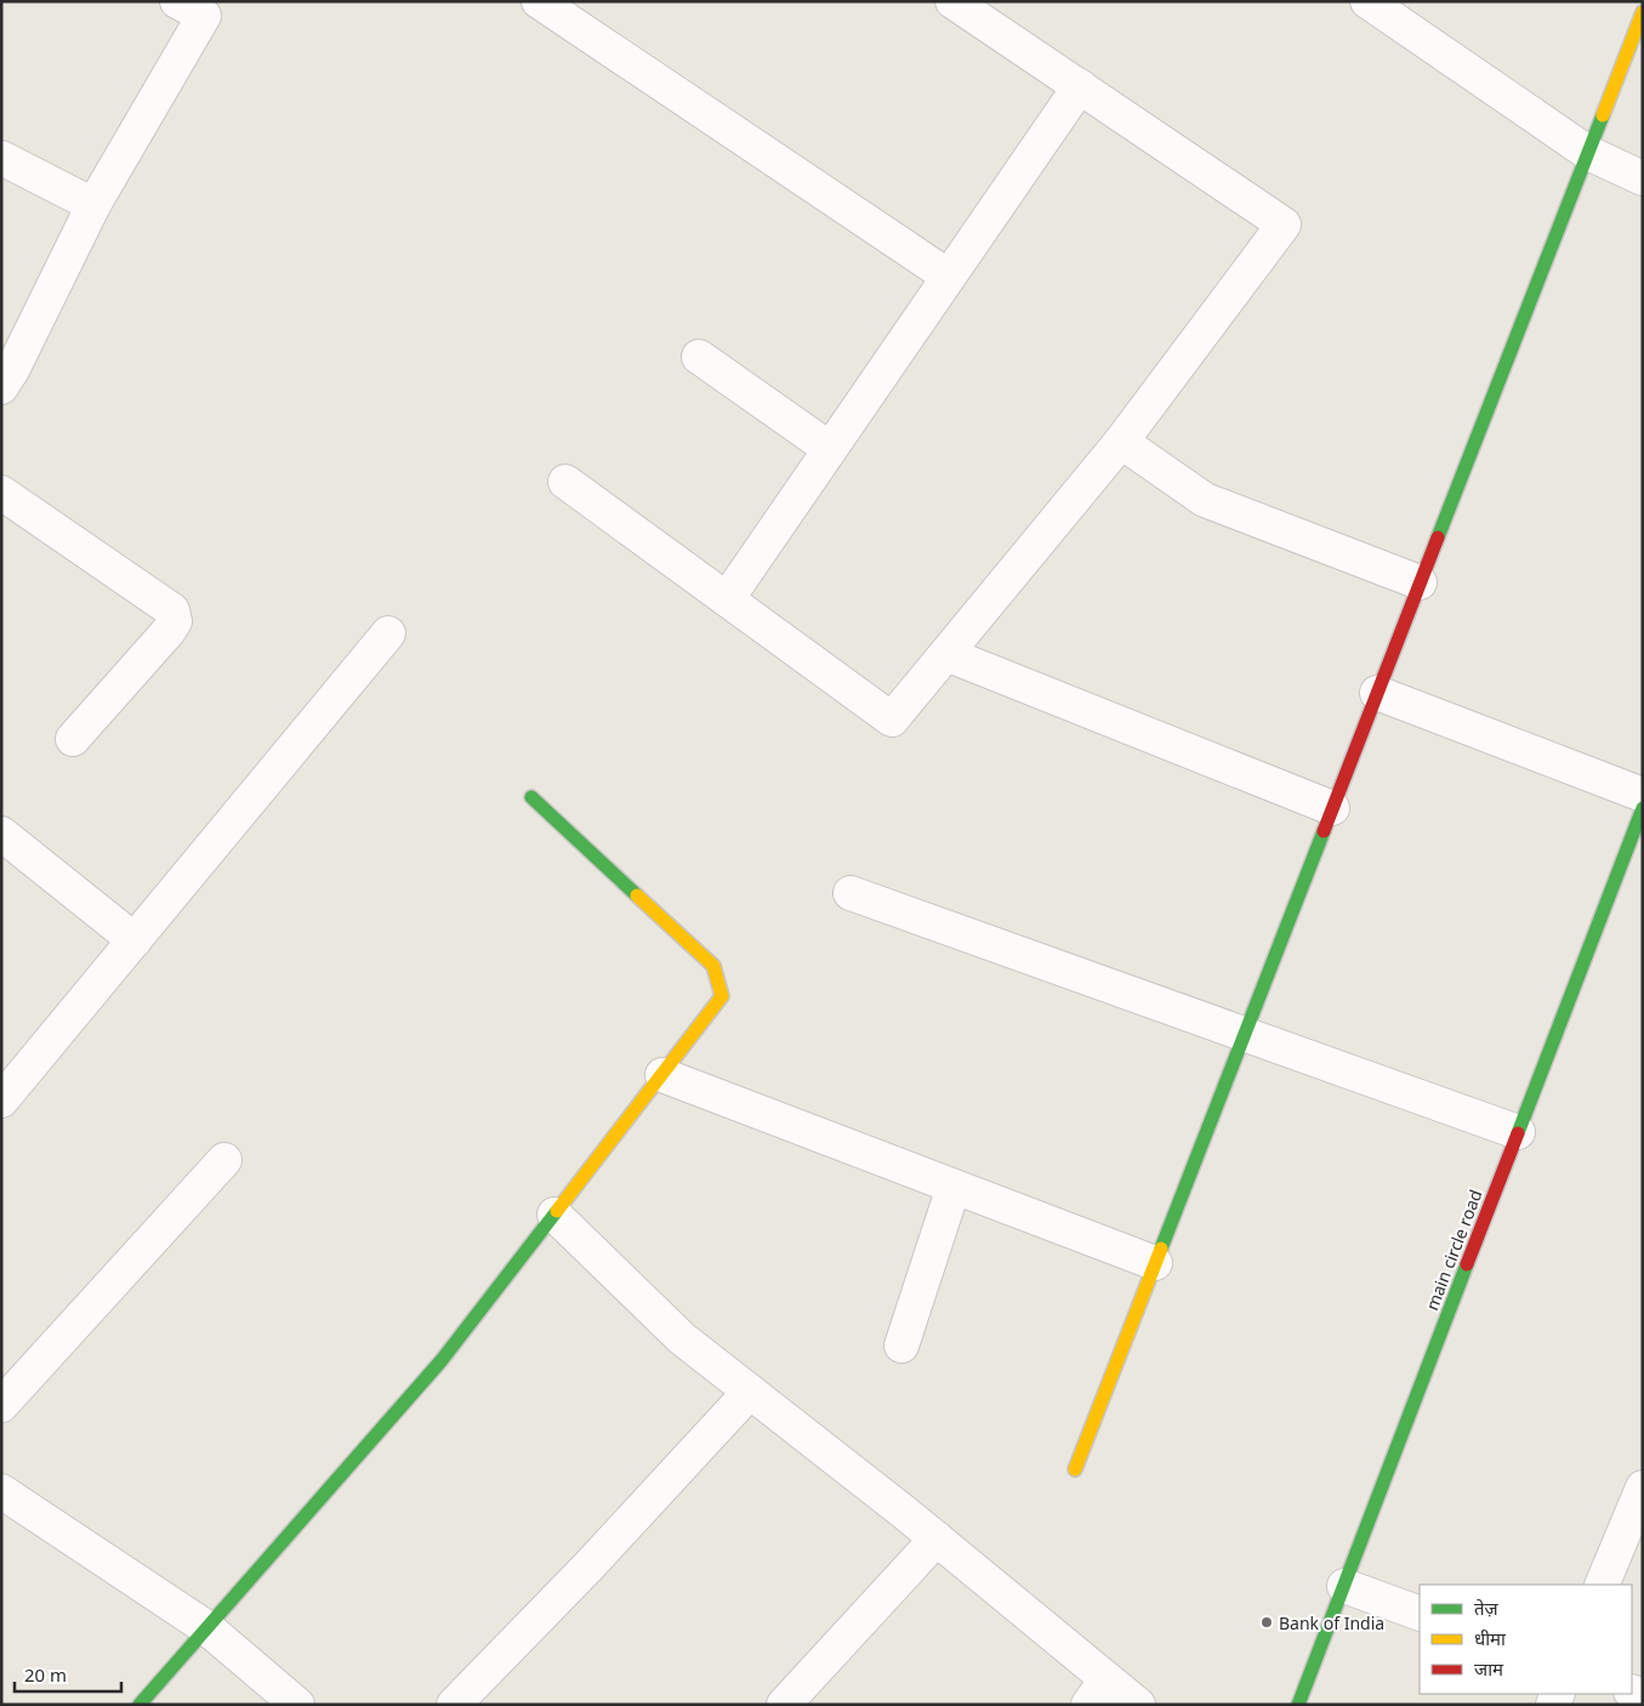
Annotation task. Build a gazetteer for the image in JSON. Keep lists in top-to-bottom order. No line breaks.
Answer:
{"streets":{"street":["main circle road"]},"places":["Bank of India"],"legend":["तेज़","धीमा","जाम"],"scale_bar":"20 m"}
